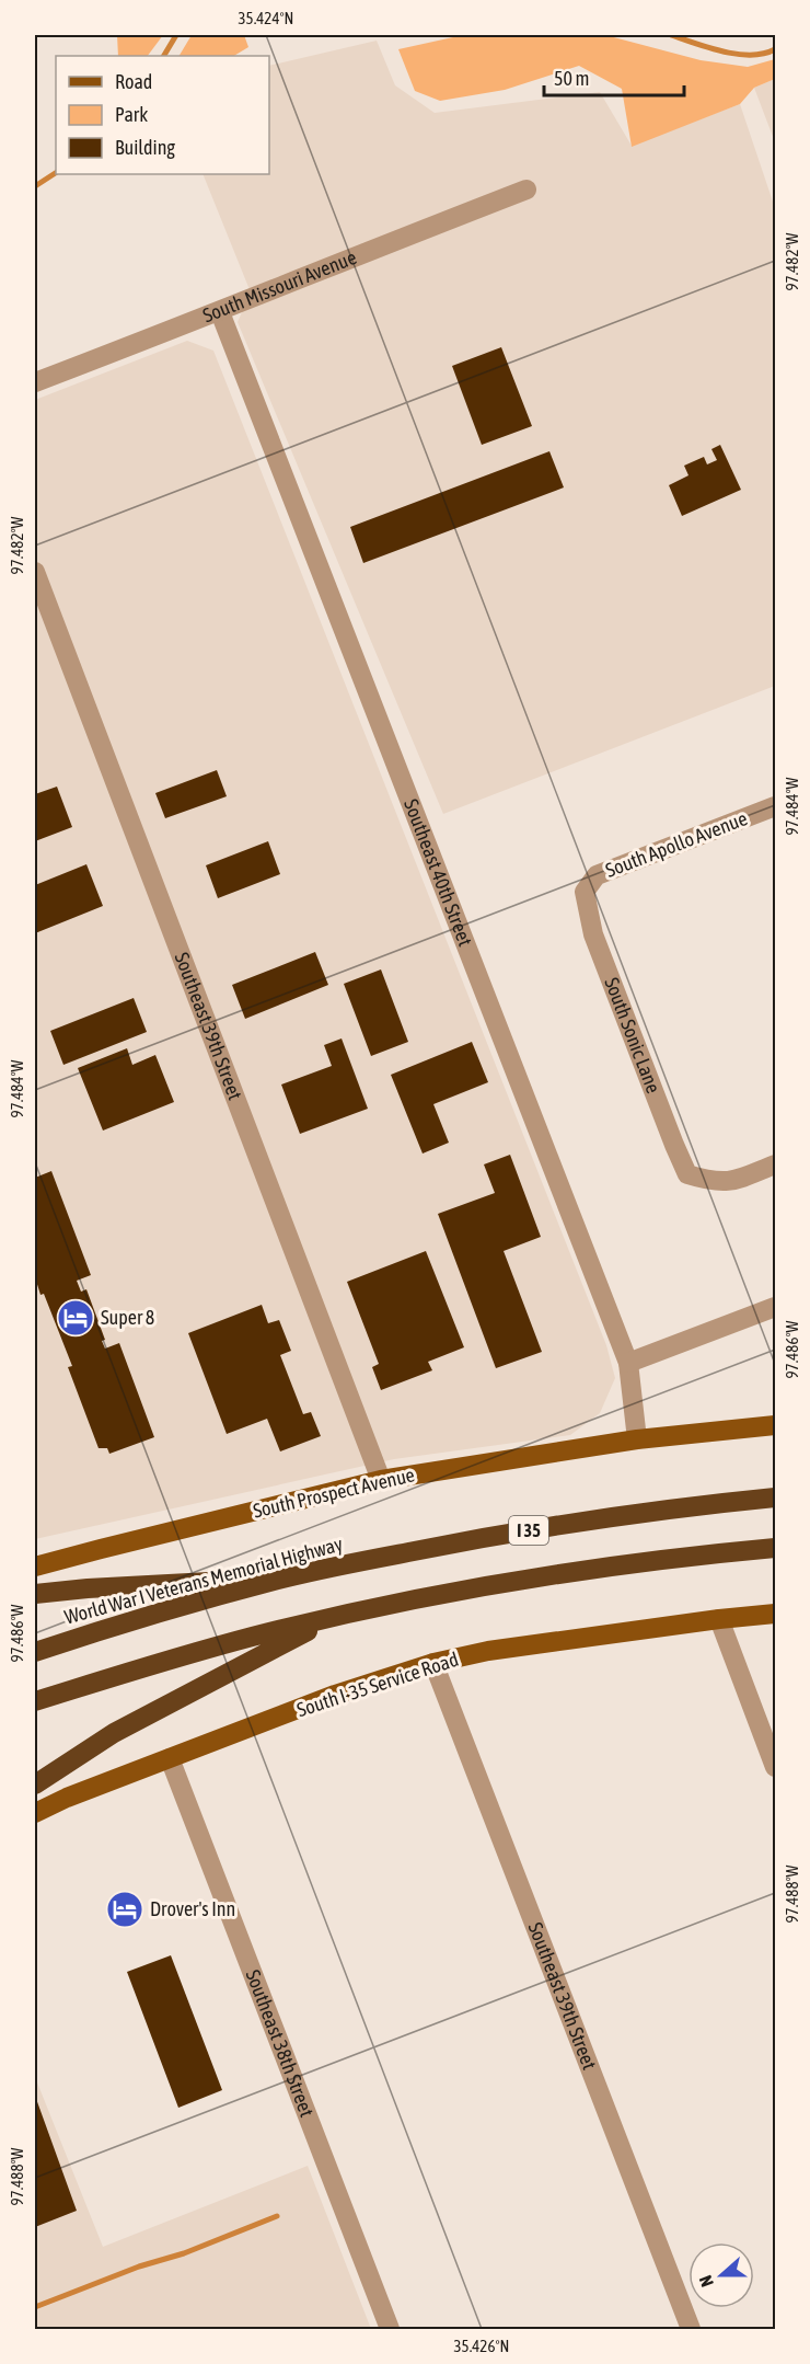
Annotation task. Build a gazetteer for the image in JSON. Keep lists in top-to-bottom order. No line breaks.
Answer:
{"streets":{"highway":["I 35","World War I Veterans Memorial Highway"],"main road":["South Prospect Avenue","South I-35 Service Road"],"street":["South Missouri Avenue","South Apollo Avenue","Southeast 40th Street","Southeast 39th Street","South Sonic Lane","Southeast 38th Street"]},"crossings":[["South Missouri Avenue","Southeast 40th Street"],["South Apollo Avenue","South Sonic Lane"],["Southeast 40th Street","South Prospect Avenue"],["Southeast 39th Street","South Prospect Avenue"],["Southeast 39th Street","South I-35 Service Road"],["South I-35 Service Road","Southeast 38th Street"]],"places":{"hotel":["Super 8","Drover's Inn"]},"legend":["Road","Park","Building"],"scale_bar":"50 m","north":"left","coordinates":["35.424°N","97.482°W","97.484°W","97.486°W","97.488°W","35.426°N"]}
